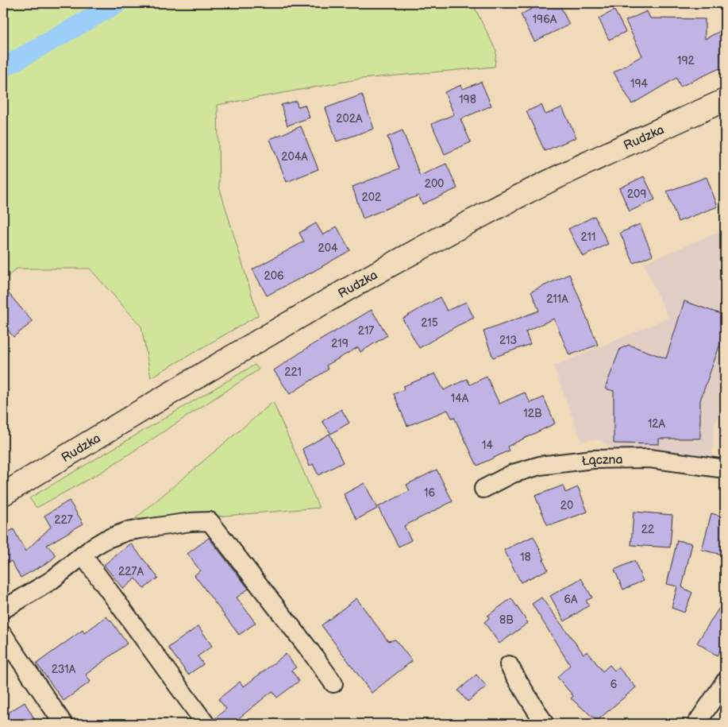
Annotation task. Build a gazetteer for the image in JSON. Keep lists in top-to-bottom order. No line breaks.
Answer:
{"streets":{"main road":["Rudzka"],"street":["Łączna"]},"house_numbers":["196A","192","194","198","202A","204A","200","209","202","211","204","206","211A","215","217","213","219","221","14A","12B","12A","14","16","20","227","22","18","227A","6A","8B","231A","6"]}
